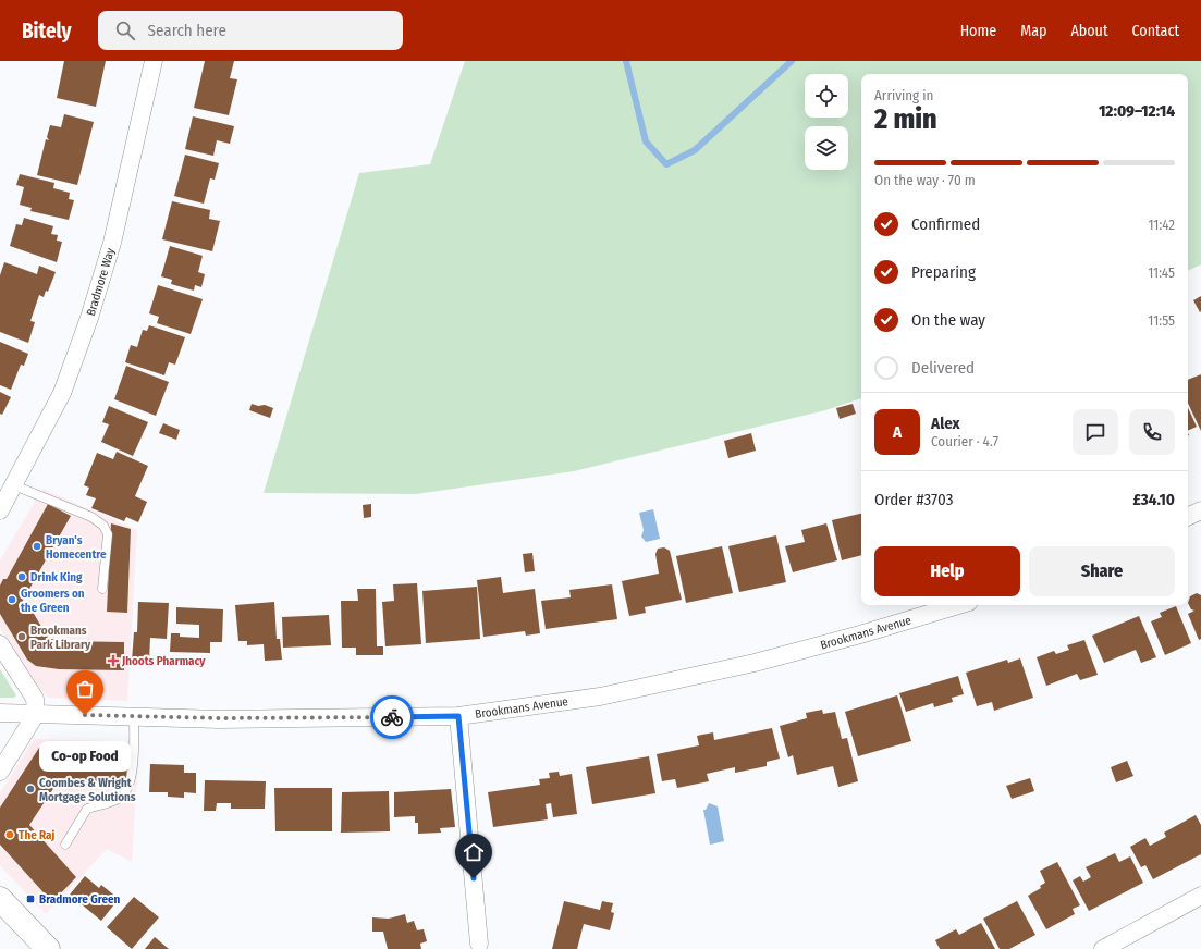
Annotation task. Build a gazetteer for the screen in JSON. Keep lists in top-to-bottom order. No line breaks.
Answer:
{"streets":{"street":["Bradmore Way","Brookmans Avenue"]},"places":{"other":["Bryan's Homecentre","Drink King","Groomers on the Green","Brookmans Park Library","Co-op Food","Coombes & Wright Mortgage Solutions","The Raj"],"health":["Jhoots Pharmacy"],"transit":["Bradmore Green"]},"page":{"header":"Bitely","search":"Search here","nav":["Home","Map","About","Contact"],"heading":["2 min","Arriving in","12:09–12:14"],"panel":["Alex","Courier · 4.7","Order #3703","£34.10"],"bar":"On the way · 70 m","list":[["Confirmed","11:42"],["Preparing","11:45"],["On the way","11:55"],"Delivered"],"round":"A","buttons":["Help","Share"],"bubble":"Co-op Food"}}
